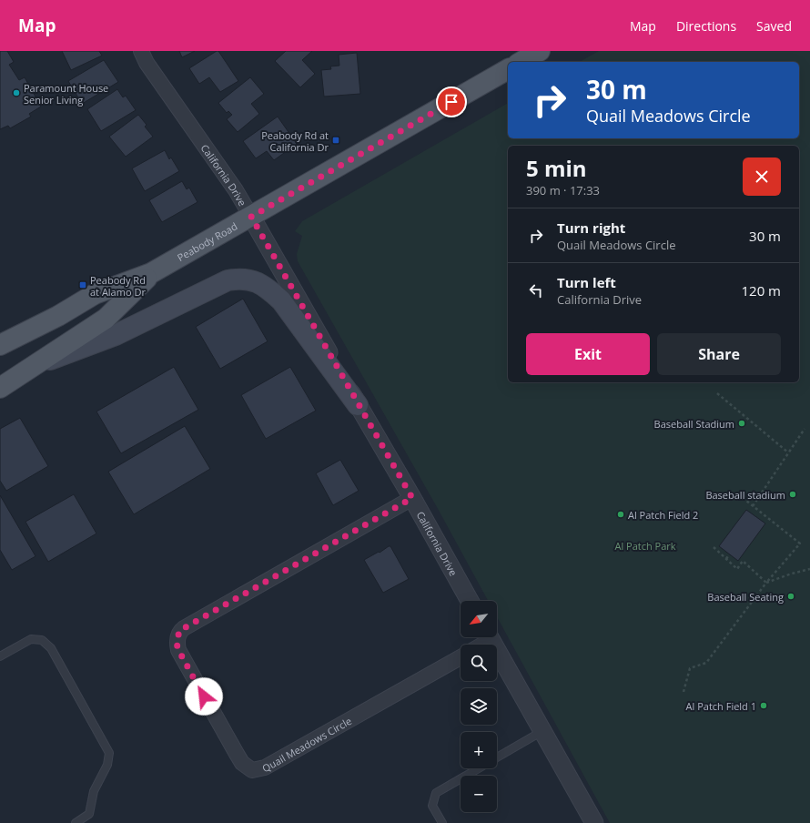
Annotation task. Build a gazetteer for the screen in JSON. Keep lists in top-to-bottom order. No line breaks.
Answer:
{"streets":{"main road":["Peabody Road"],"street":["California Drive","Quail Meadows Circle"]},"crossings":[["California Drive","Peabody Road"],["California Drive","Quail Meadows Circle"]],"parks":["Al Patch Park"],"places":{"other":["Paramount House Senior Living","Baseball Stadium","Baseball stadium","Al Patch Field 2","Baseball Seating","Al Patch Field 1"],"transit":["Peabody Rd at California Dr","Peabody Rd at Alamo Dr"]},"north":"bottom left","page":{"header":"Map","nav":["Map","Directions","Saved"],"turn":["30 m","Quail Meadows Circle"],"heading":["5 min","390 m · 17:33"],"list":[{"name":"Turn right","note":"Quail Meadows Circle","value":"30 m"},{"name":"Turn left","note":"California Drive","value":"120 m"}],"buttons":["Exit","Share"],"map_buttons":["+","−"]}}
